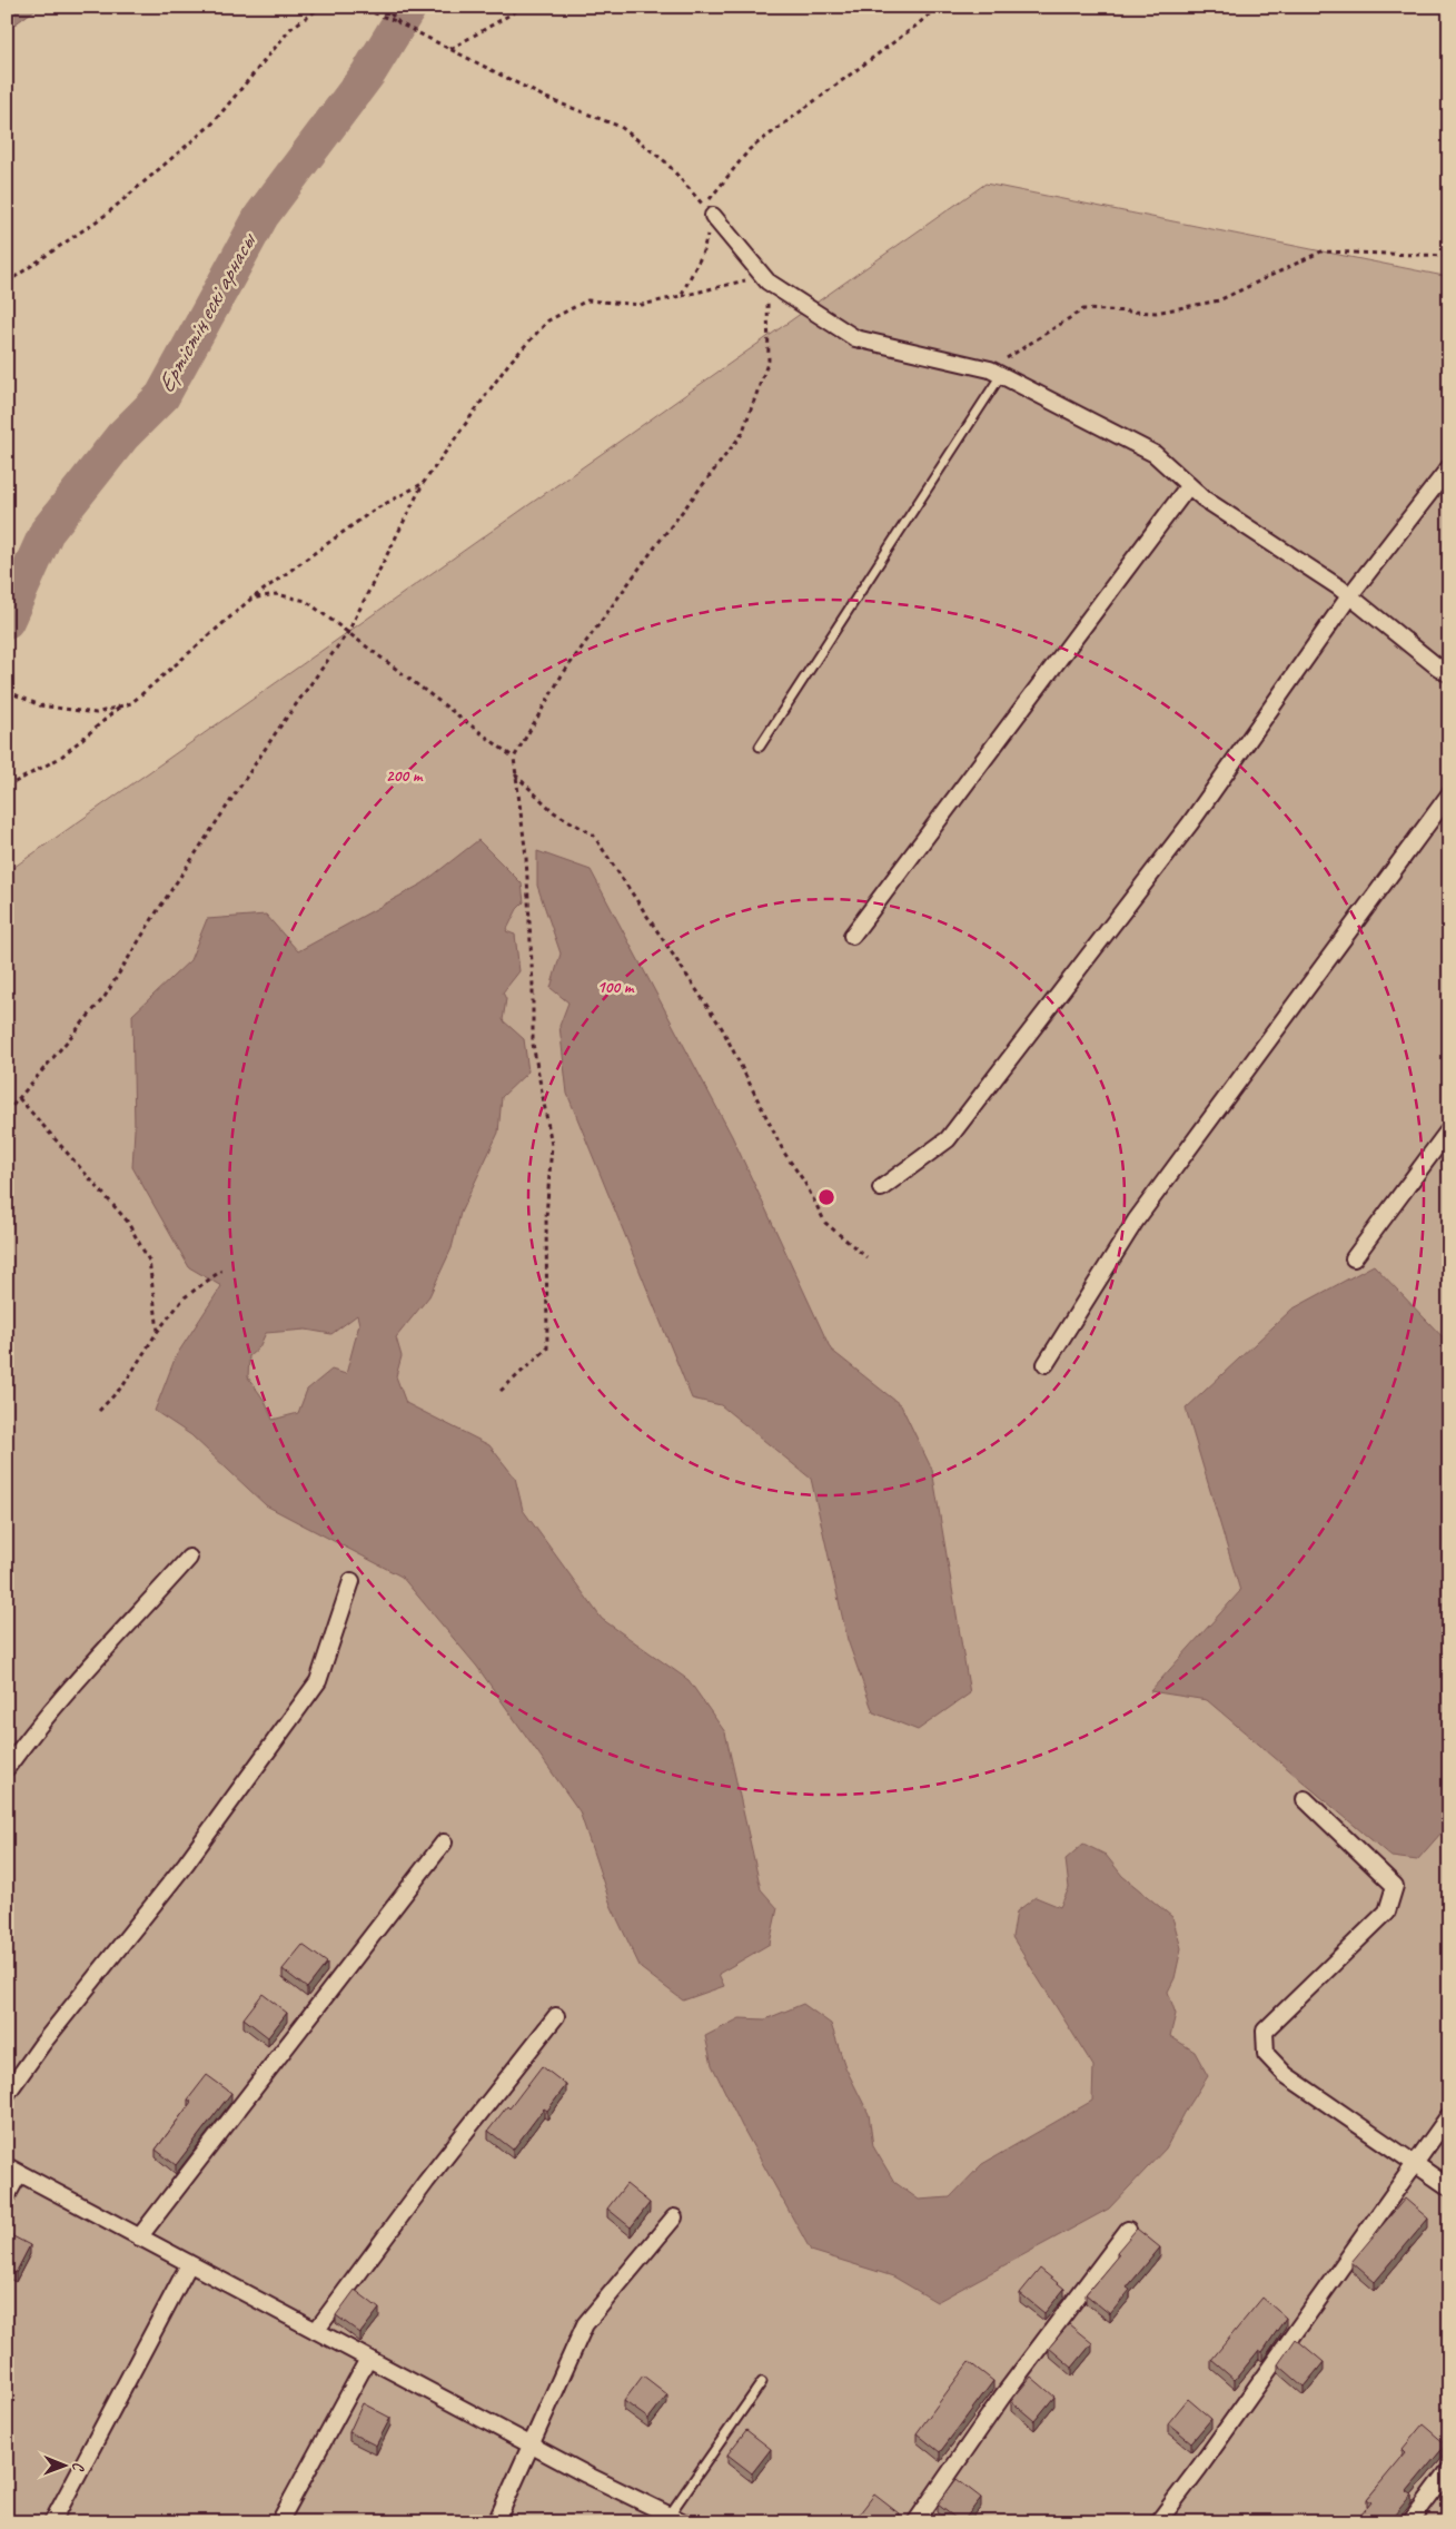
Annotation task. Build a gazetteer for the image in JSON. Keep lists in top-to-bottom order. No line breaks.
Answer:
{"water":["Ертістің ескі арнасы"],"north":"right","rings":["200 m","100 m"]}
